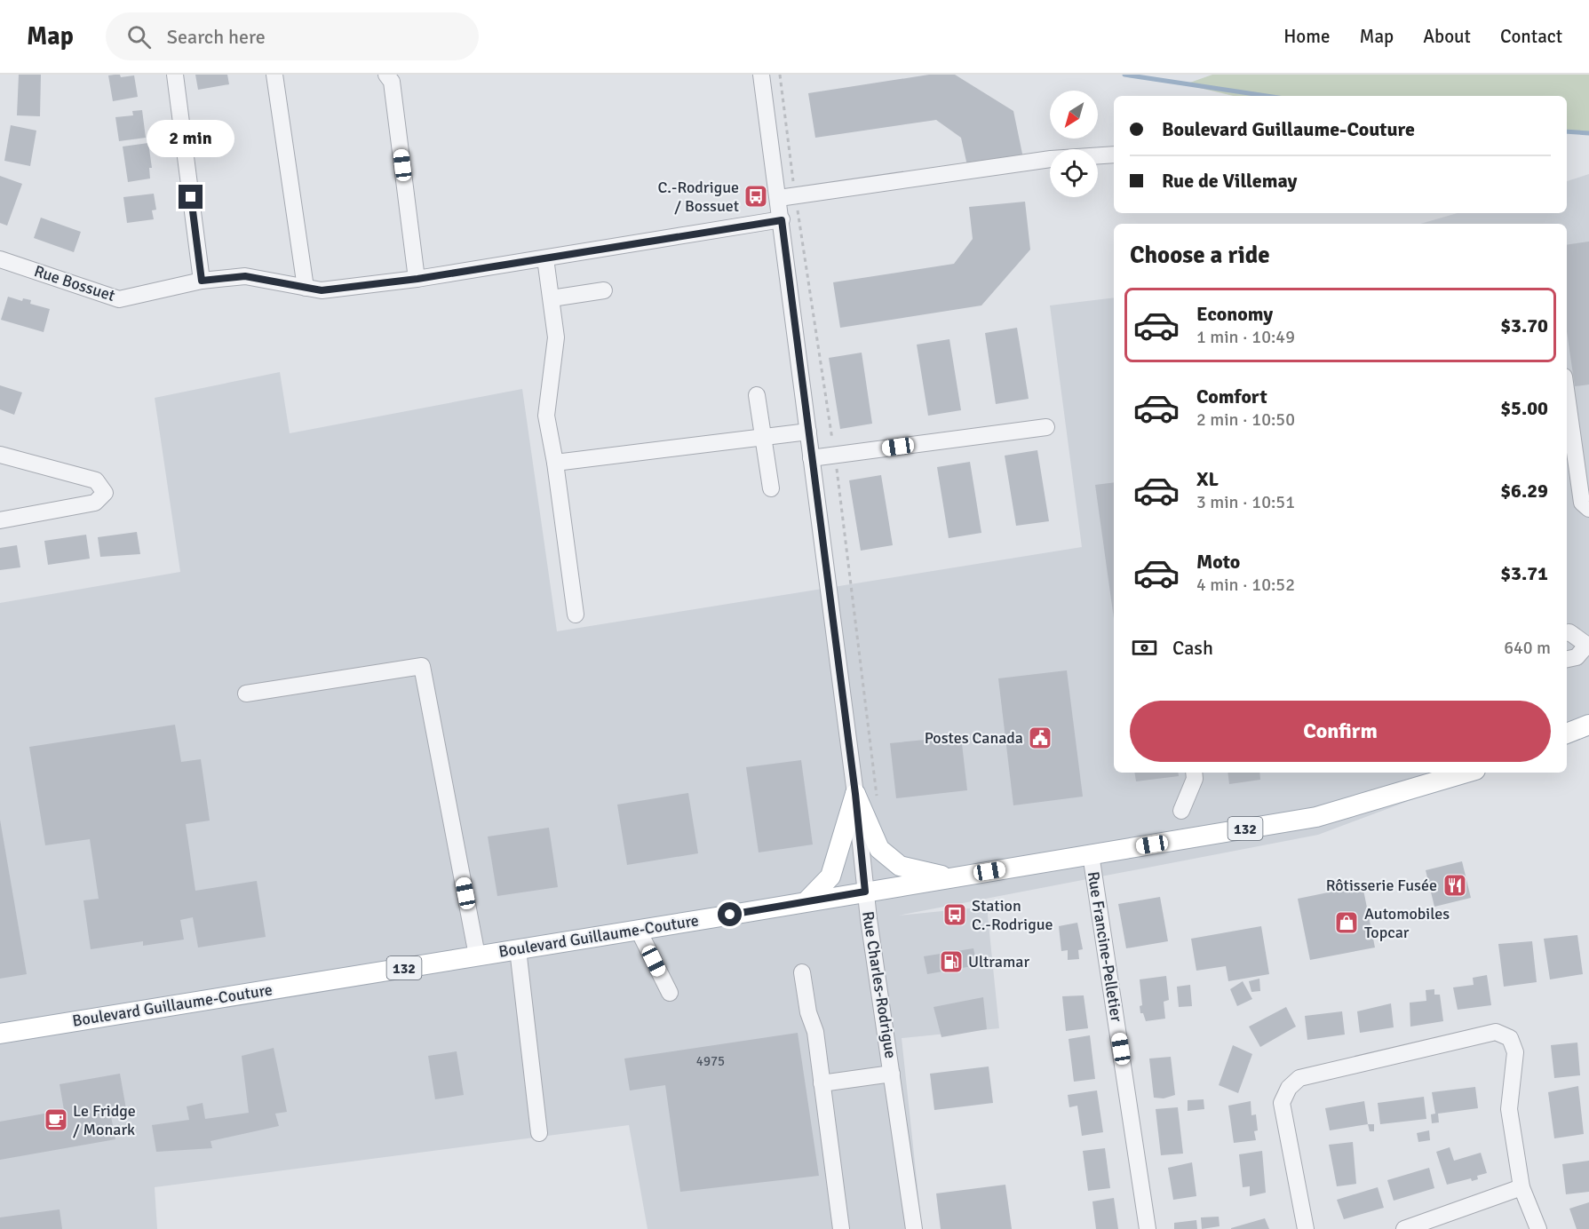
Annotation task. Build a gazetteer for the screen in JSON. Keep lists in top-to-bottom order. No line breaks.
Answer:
{"streets":{"main road":["132","Boulevard Guillaume-Couture"],"street":["Rue Bossuet","Rue Francine-Pelletier","Rue Charles-Rodrigue"]},"crossings":[["Rue Bossuet","Rue Charles-Rodrigue"],["Boulevard Guillaume-Couture","Rue Francine-Pelletier"],["Boulevard Guillaume-Couture","Rue Charles-Rodrigue"]],"places":{"bus stop":["C.-Rodrigue / Bossuet","Station C.-Rodrigue"],"public building":["Postes Canada"],"restaurant":["Rôtisserie Fusée"],"shop":["Automobiles Topcar"],"fuel station":["Ultramar"],"cafe":["Le Fridge / Monark"]},"house_numbers":["4975"],"north":"bottom left","page":{"header":"Map","search":"Search here","nav":["Home","Map","About","Contact"],"banner":["Boulevard Guillaume-Couture","Rue de Villemay"],"bubble":"2 min","heading":"Choose a ride","list":[{"name":"Economy","note":"1 min · 10:49","value":"$3.70"},{"name":"Comfort","note":"2 min · 10:50","value":"$5.00"},{"name":"XL","note":"3 min · 10:51","value":"$6.29"},{"name":"Moto","note":"4 min · 10:52","value":"$3.71"}],"pay":["Cash","640 m"],"buttons":"Confirm"}}
